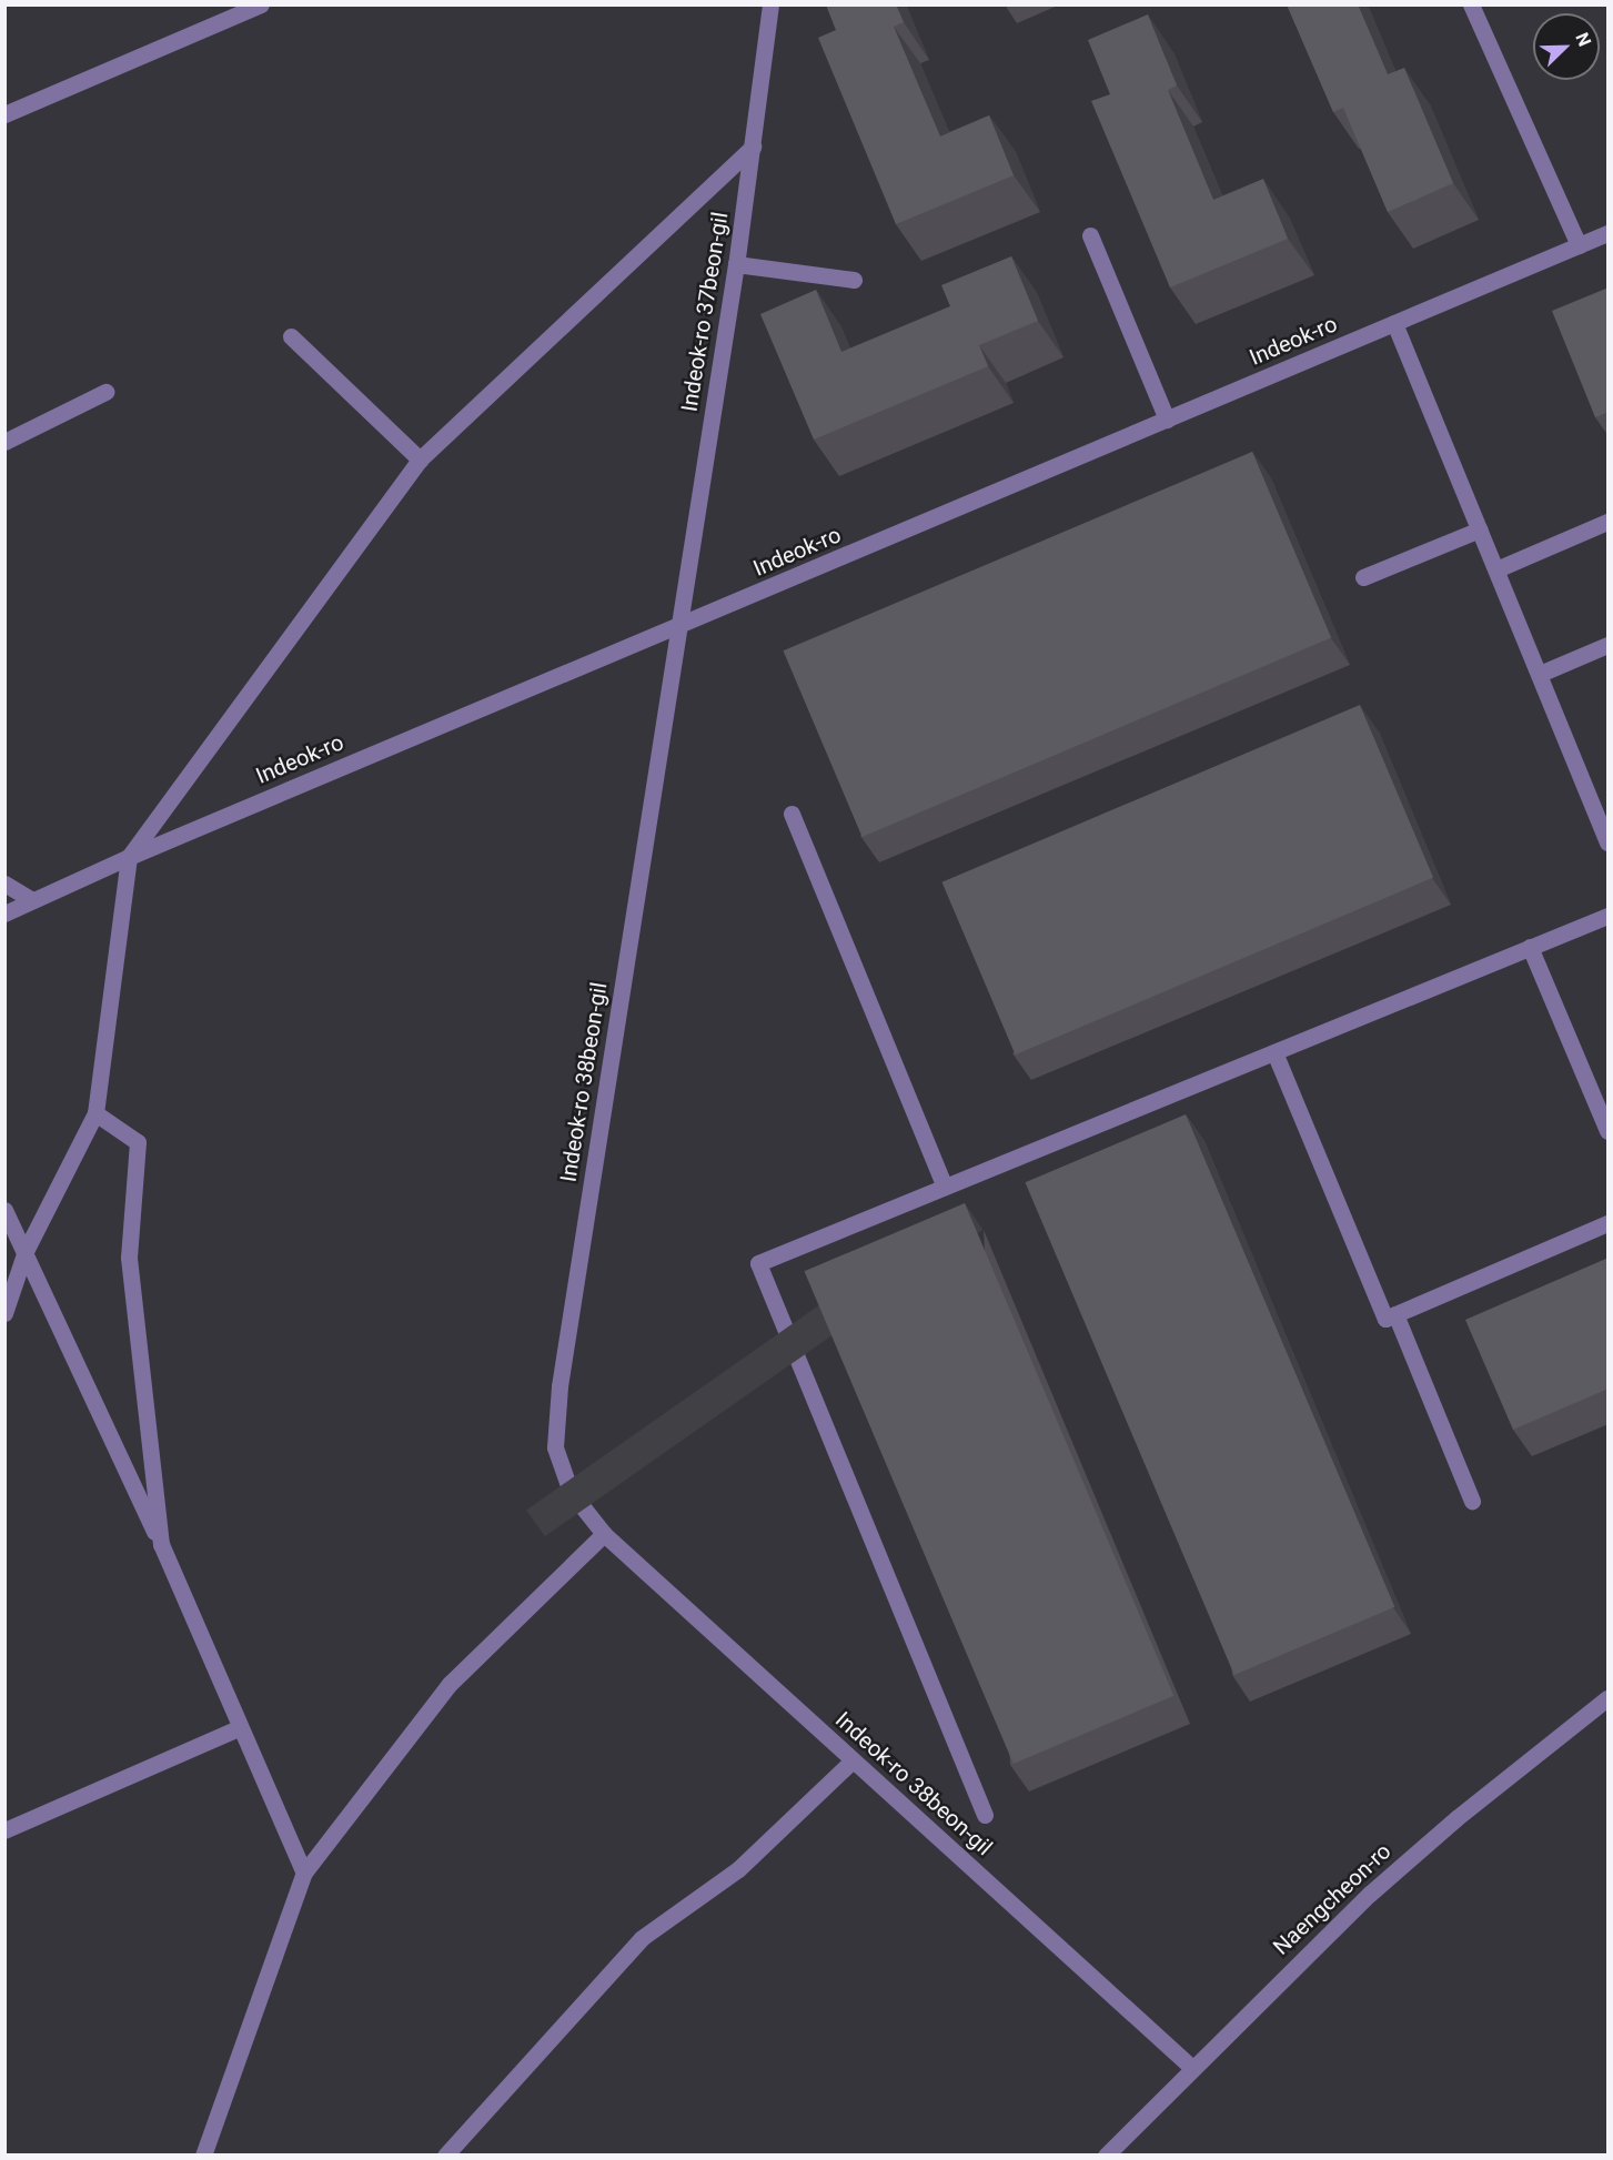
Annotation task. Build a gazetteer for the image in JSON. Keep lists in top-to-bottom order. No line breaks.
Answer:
{"streets":{"street":["Indeok-ro 37beon-gil","Indeok-ro","Indeok-ro 38beon-gil","Naengcheon-ro"]},"crossings":[["Indeok-ro 37beon-gil","Indeok-ro"],["Indeok-ro 37beon-gil","Indeok-ro 38beon-gil"],["Indeok-ro","Indeok-ro 38beon-gil"],["Indeok-ro 38beon-gil","Naengcheon-ro"]],"north":"top right"}
